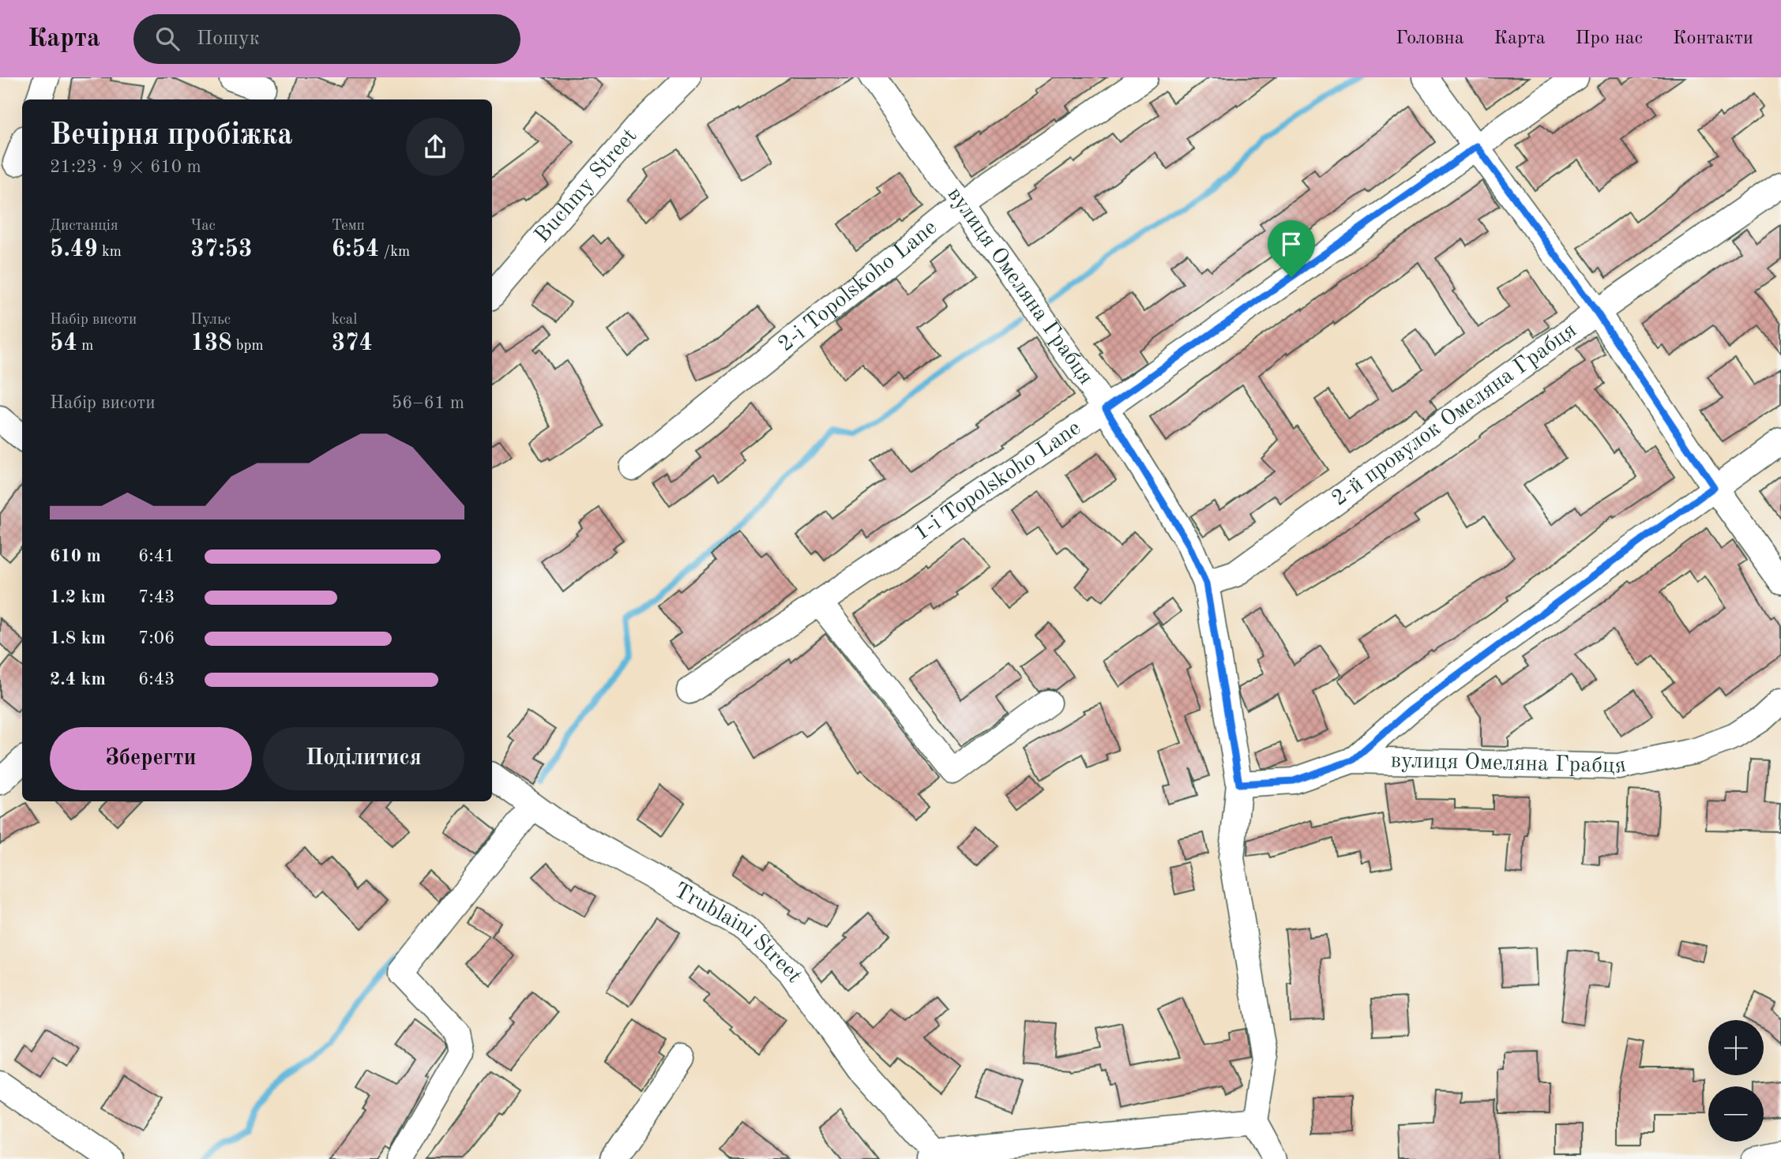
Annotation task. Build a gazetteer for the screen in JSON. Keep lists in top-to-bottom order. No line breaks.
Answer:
{"streets":{"street":["Buchmy Street","вулиця Омеляна Грабця","2-i Topolskoho Lane","2-й провулок Омеляна Грабця","1-i Topolskoho Lane","Trublaini Street"]},"crossings":[["вулиця Омеляна Грабця","2-i Topolskoho Lane"],["вулиця Омеляна Грабця","2-й провулок Омеляна Грабця"],["вулиця Омеляна Грабця","1-i Topolskoho Lane"]],"page":{"header":"Карта","search":"Пошук","nav":["Головна","Карта","Про нас","Контакти"],"heading":["Вечірня пробіжка","21:23 · 9 × 610 m"],"stats":[["Дистанція","5.49 km"],["Час","37:53"],["Темп","6:54 /km"],["Набір висоти","54 m"],["Пульс","138 bpm"],["kcal","374"]],"chart":["Набір висоти","56–61 m"],"list":[{"name":"610 m","note":"6:41"},{"name":"1.2 km","note":"7:43"},{"name":"1.8 km","note":"7:06"},{"name":"2.4 km","note":"6:43"}],"buttons":["Зберегти","Поділитися"],"map_buttons":["+","−"]}}
